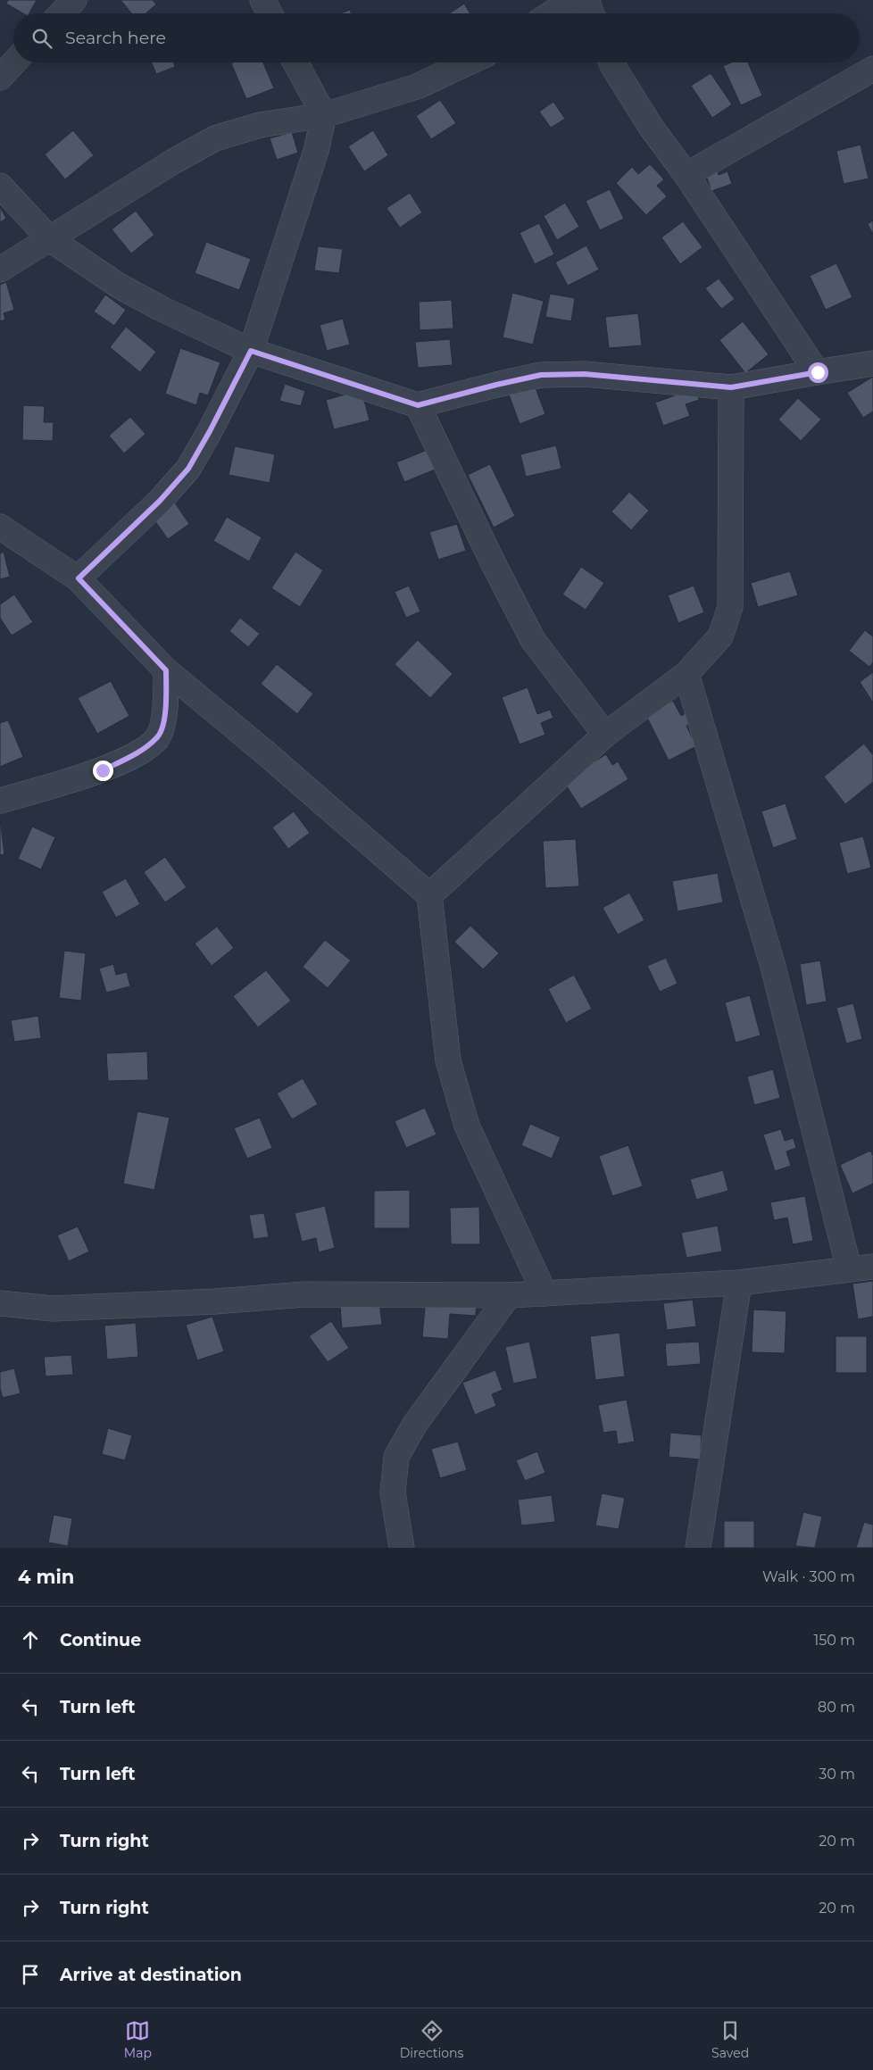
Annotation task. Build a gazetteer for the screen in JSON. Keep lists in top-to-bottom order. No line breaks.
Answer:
{"page":{"search":"Search here","heading":["4 min","Walk · 300 m"],"list":[["Continue","150 m"],["Turn left","80 m"],["Turn left","30 m"],["Turn right","20 m"],["Turn right","20 m"],"Arrive at destination"],"nav":["Map","Directions","Saved"]}}
